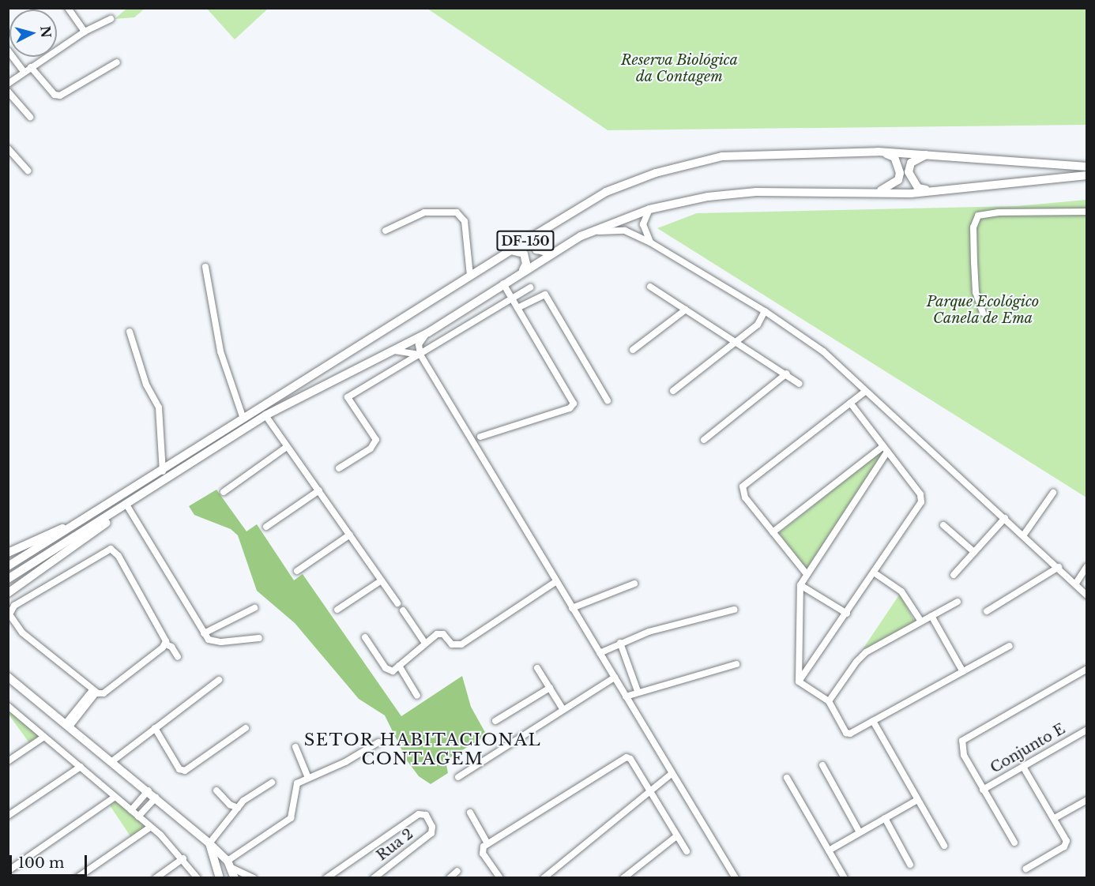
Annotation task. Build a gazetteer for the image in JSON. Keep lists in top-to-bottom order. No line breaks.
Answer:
{"streets":{"main road":["DF-150"],"street":["Conjunto E","Rua 2"]},"districts":["SETOR HABITACIONAL CONTAGEM"],"parks":["Reserva Biológica da Contagem","Parque Ecológico Canela de Ema"],"scale_bar":"100 m","north":"right"}
